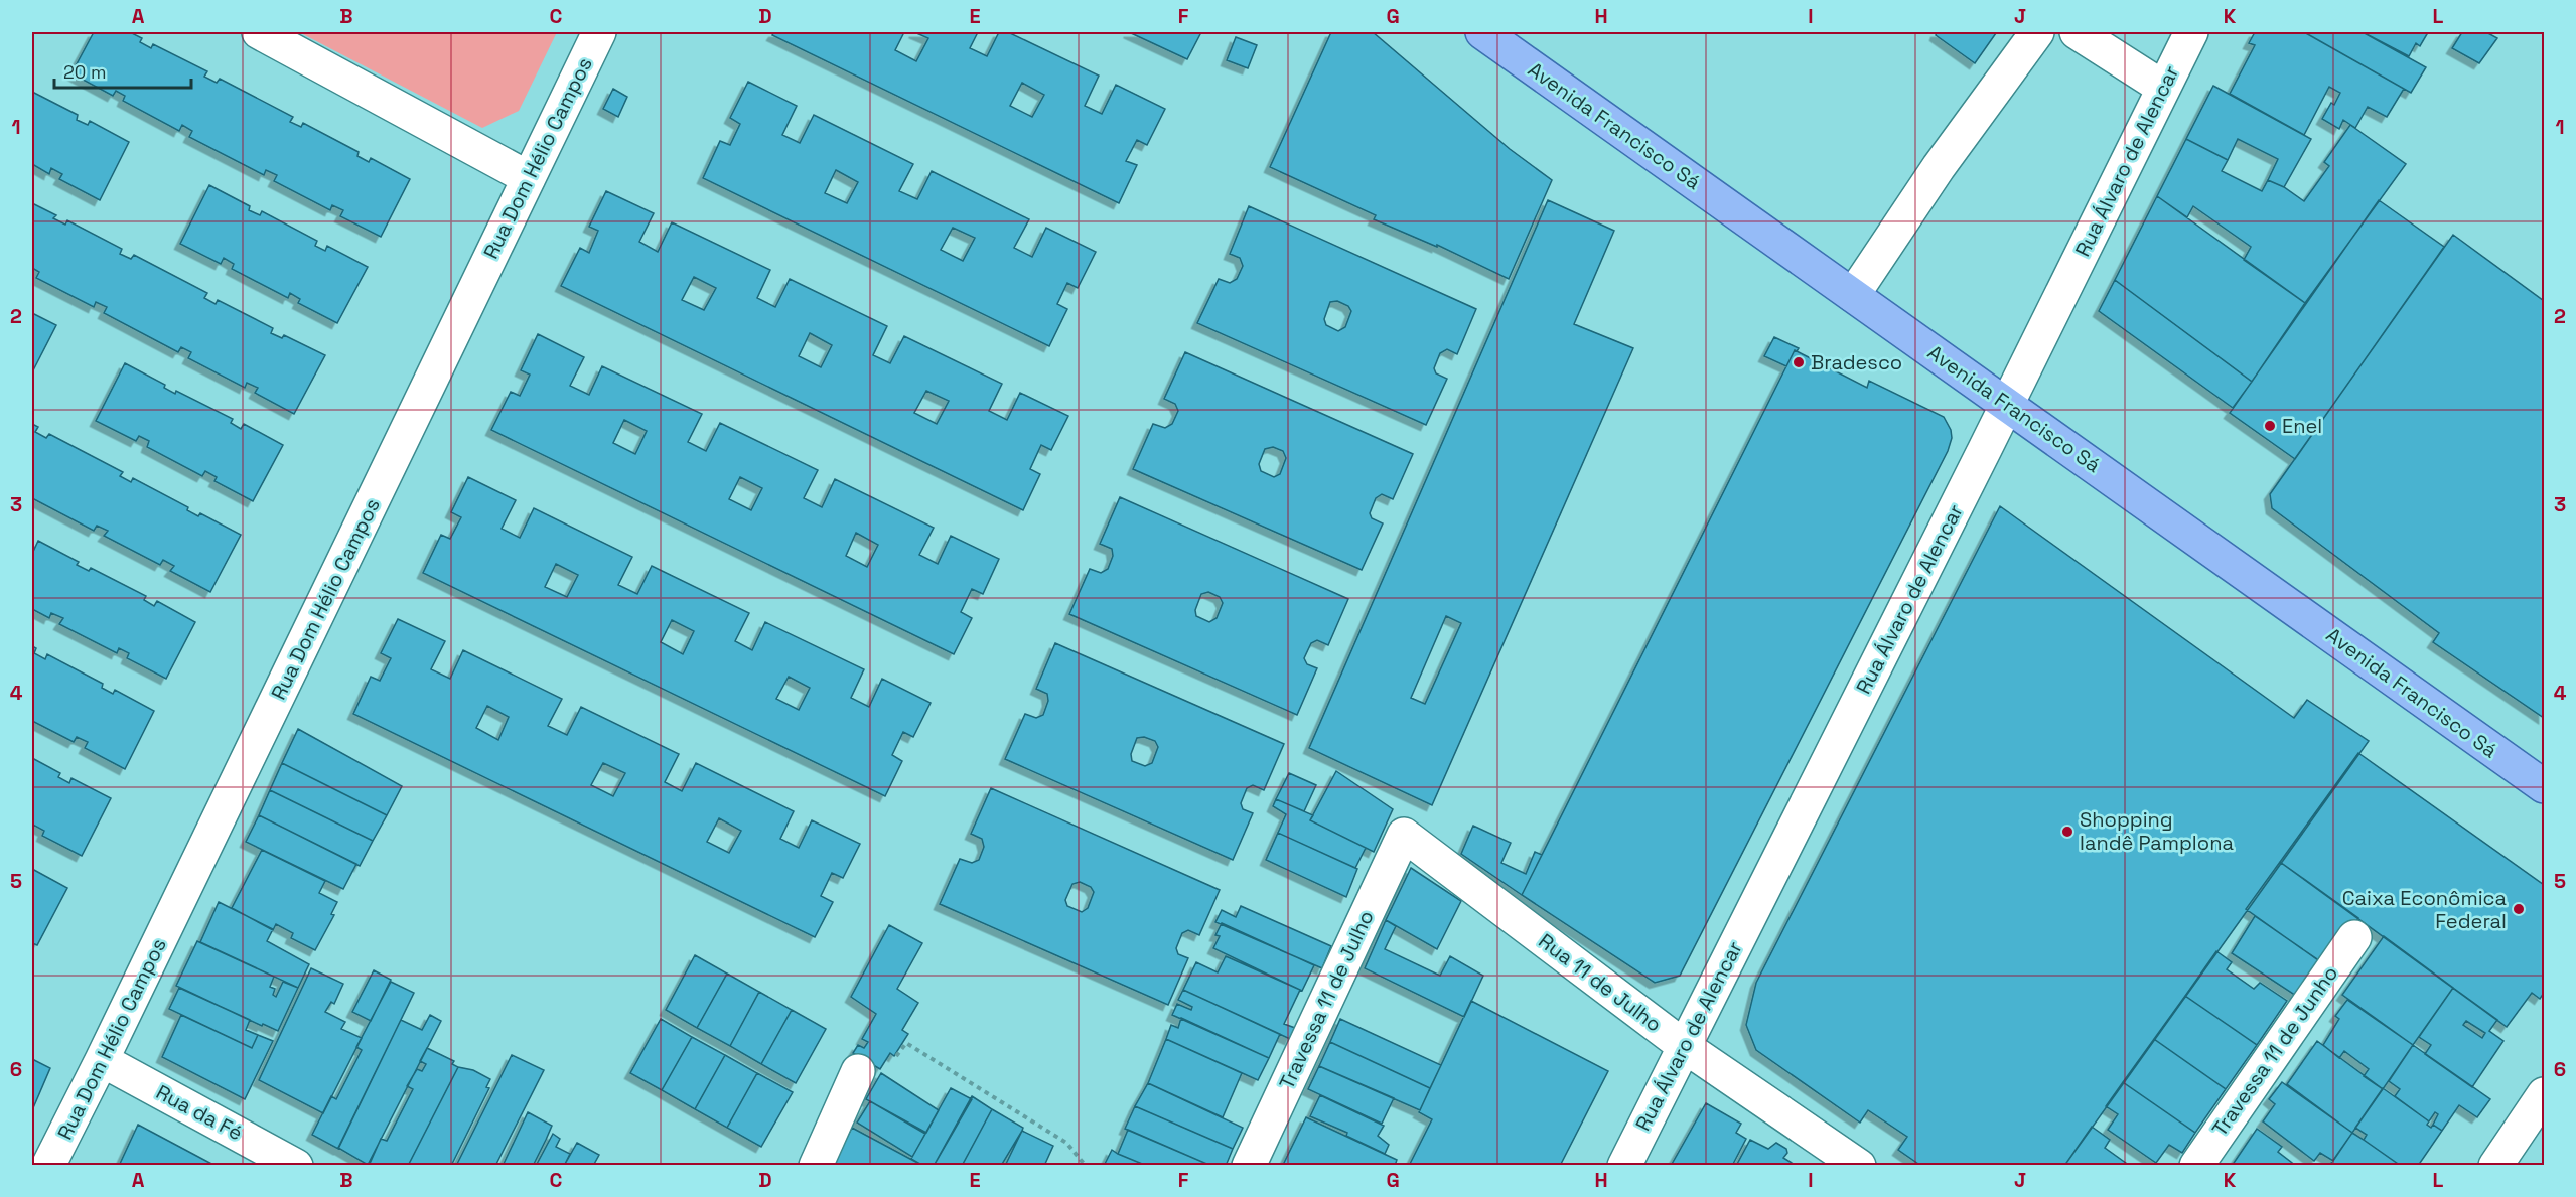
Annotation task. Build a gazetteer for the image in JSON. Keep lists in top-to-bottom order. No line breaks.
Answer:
{"streets":{"main road":["Avenida Francisco Sá"],"street":["Rua Dom Hélio Campos","Rua Álvaro de Alencar","Rua 11 de Julho","Travessa 11 de Julho","Travessa 11 de Junho","Rua da Fé"]},"crossings":[["Avenida Francisco Sá","Rua Álvaro de Alencar"],["Rua Dom Hélio Campos","Rua da Fé"],["Rua Álvaro de Alencar","Rua 11 de Julho"],["Rua 11 de Julho","Travessa 11 de Julho"]],"places":["Bradesco","Enel","Shopping Iandê Pamplona","Caixa Econômica Federal"],"scale_bar":"20 m","grid":{"columns":["A","B","C","D","E","F","G","H","I","J","K","L"],"rows":["1","2","3","4","5","6"]}}
